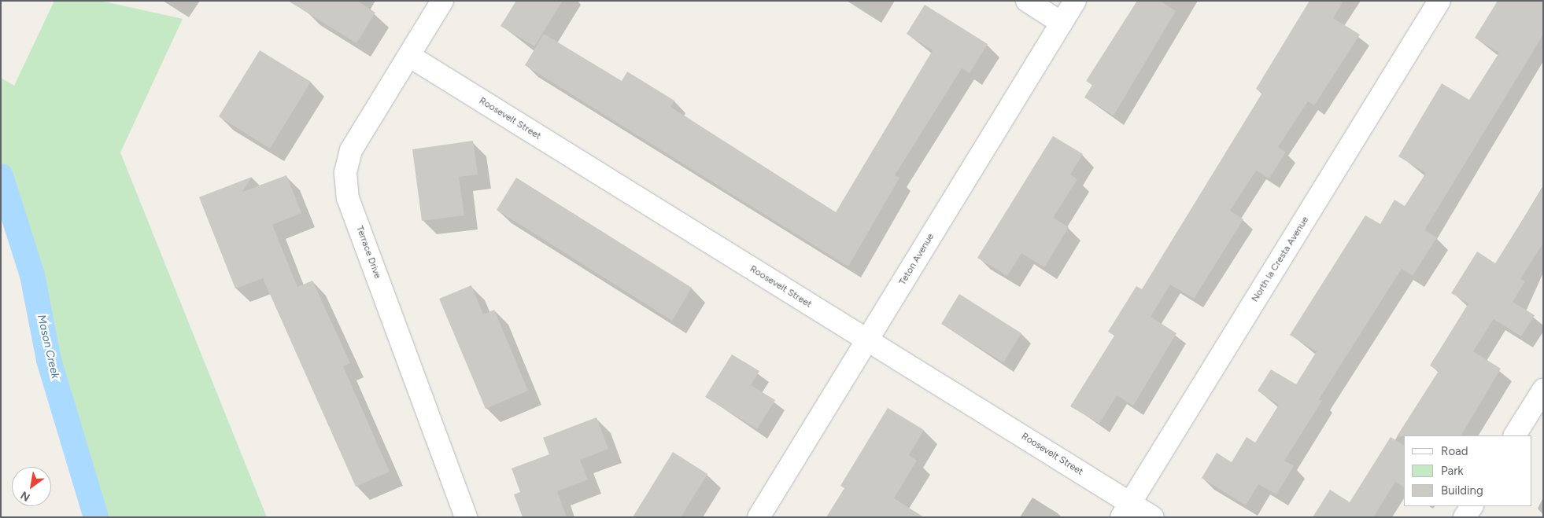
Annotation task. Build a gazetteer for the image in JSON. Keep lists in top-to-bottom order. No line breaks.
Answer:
{"streets":{"street":["Roosevelt Street","Terrace Drive","Teton Avenue","North la Cresta Avenue"]},"crossings":[["Roosevelt Street","Terrace Drive"],["Roosevelt Street","Teton Avenue"],["Roosevelt Street","North la Cresta Avenue"]],"water":["Mason Creek"],"legend":["Road","Park","Building"],"north":"bottom left"}
